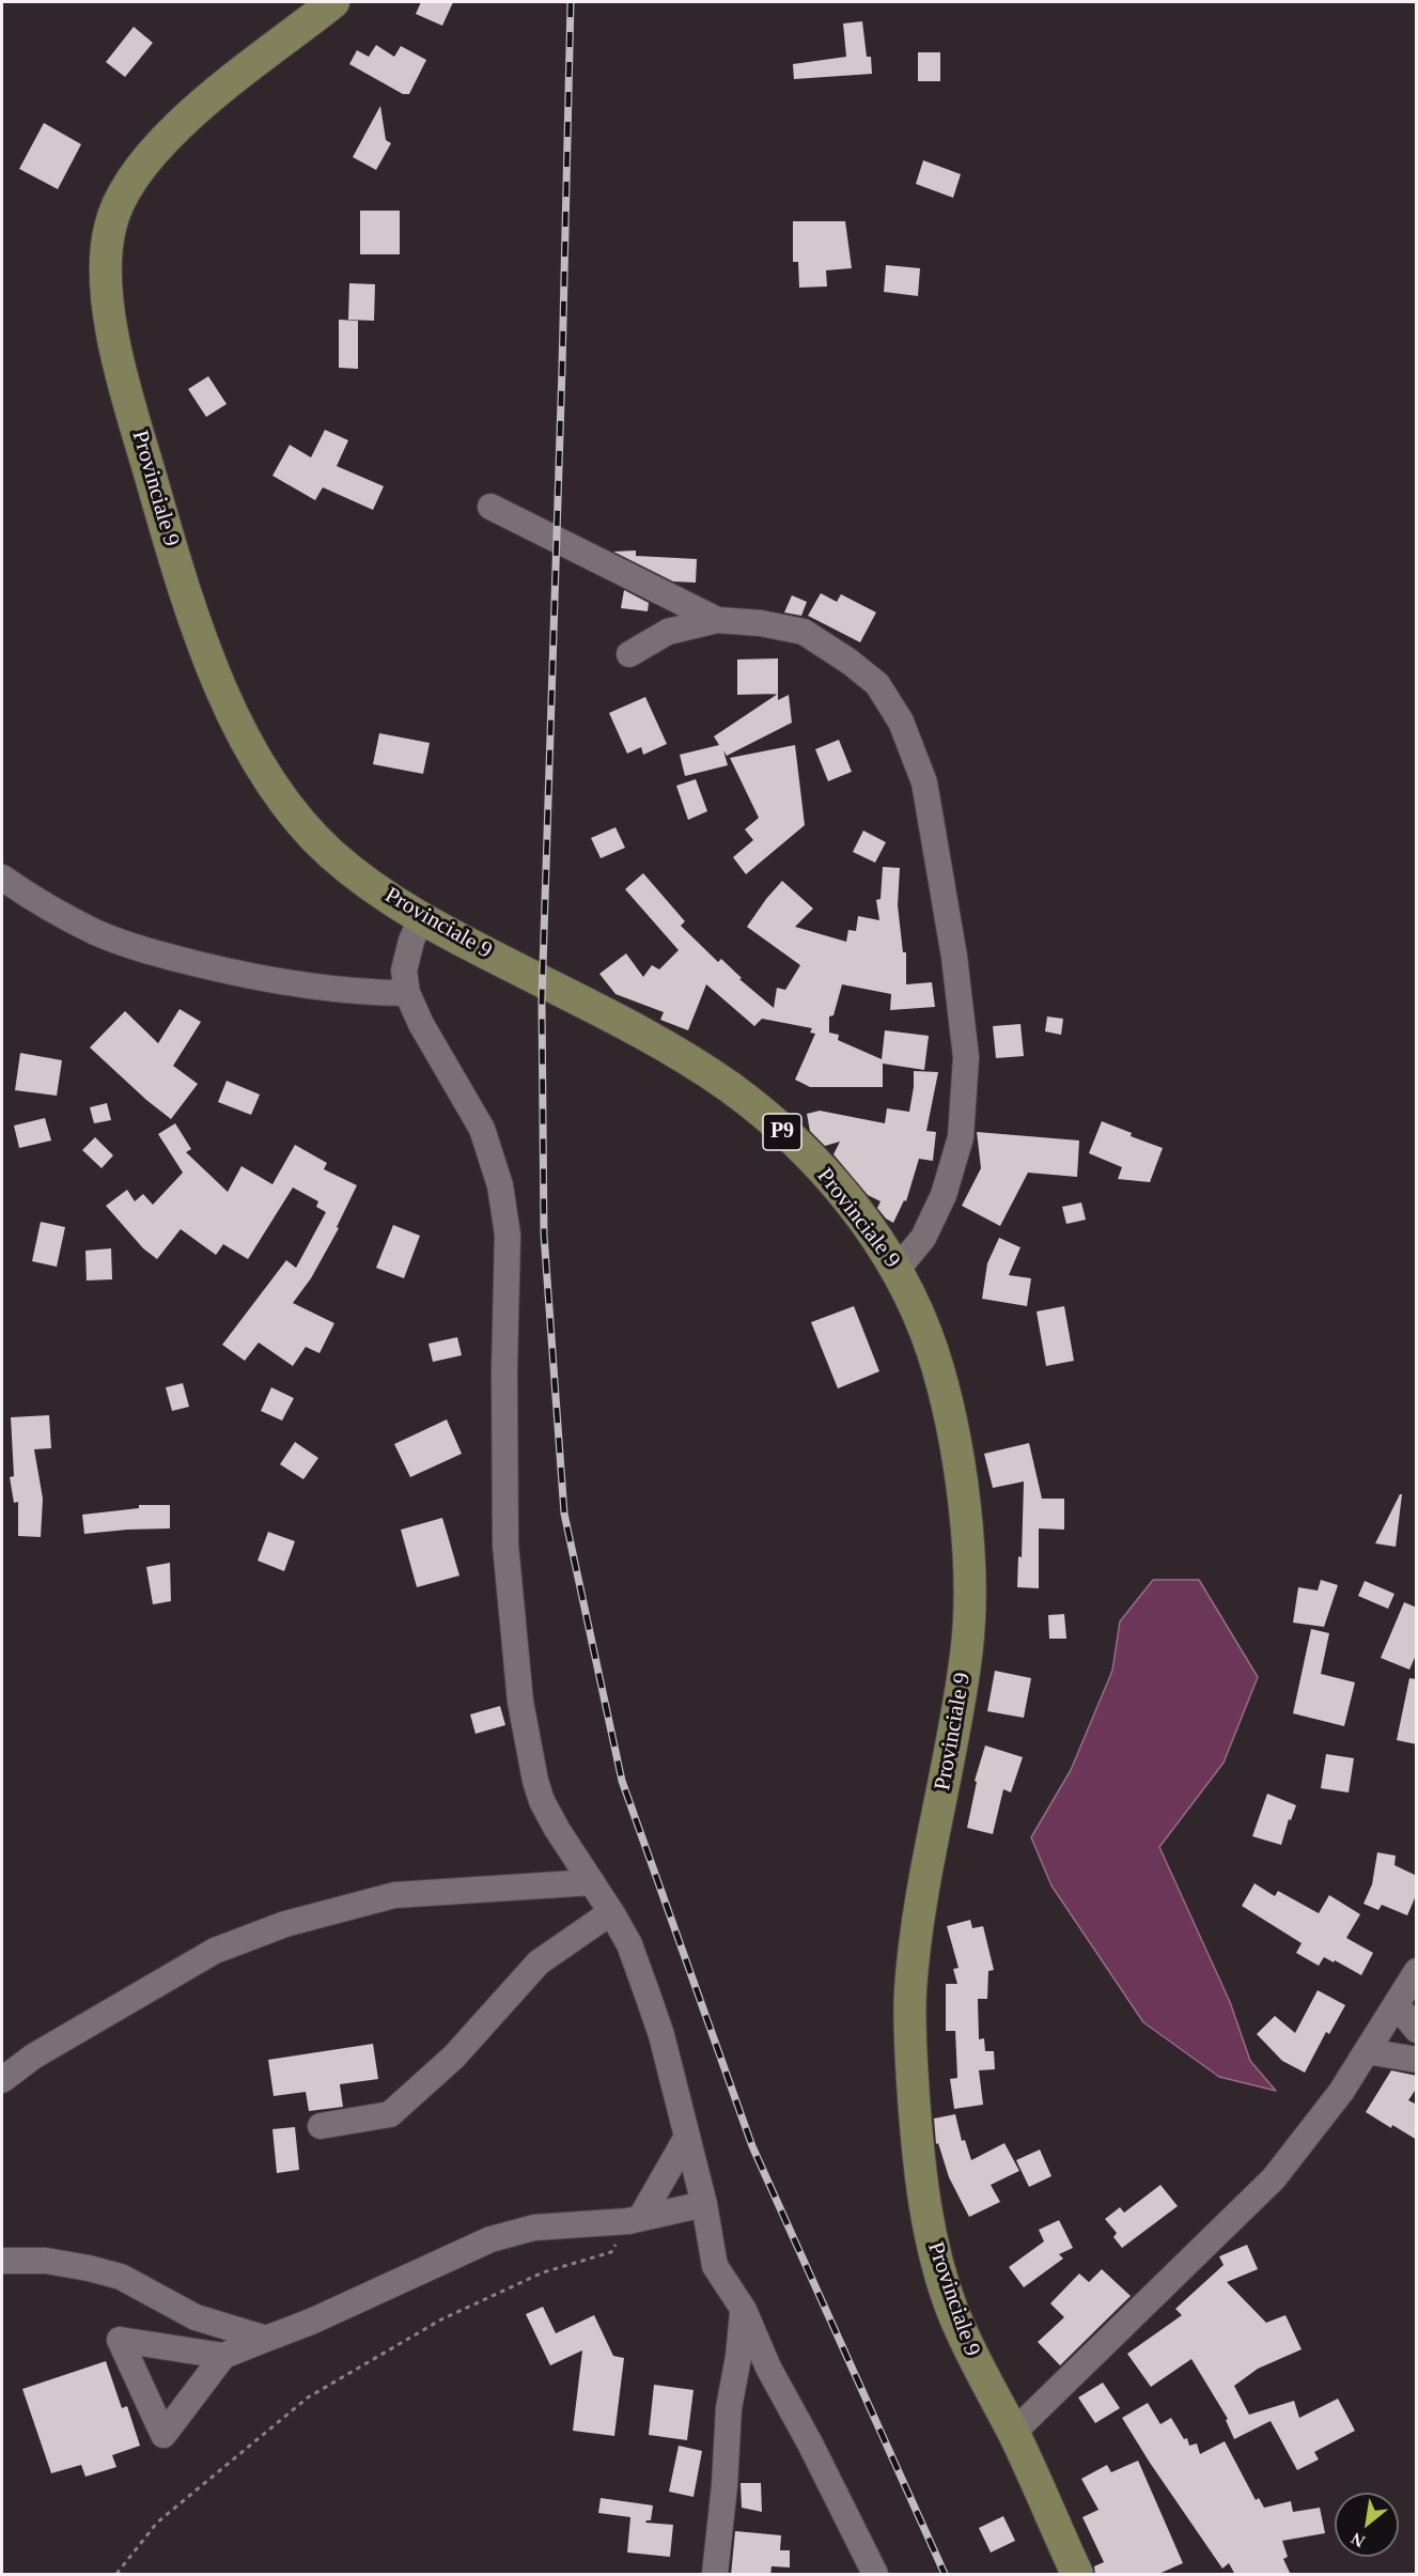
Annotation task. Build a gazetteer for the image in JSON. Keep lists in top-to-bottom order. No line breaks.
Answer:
{"streets":{"main road":["Provinciale 9","P9"]},"north":"bottom left"}
